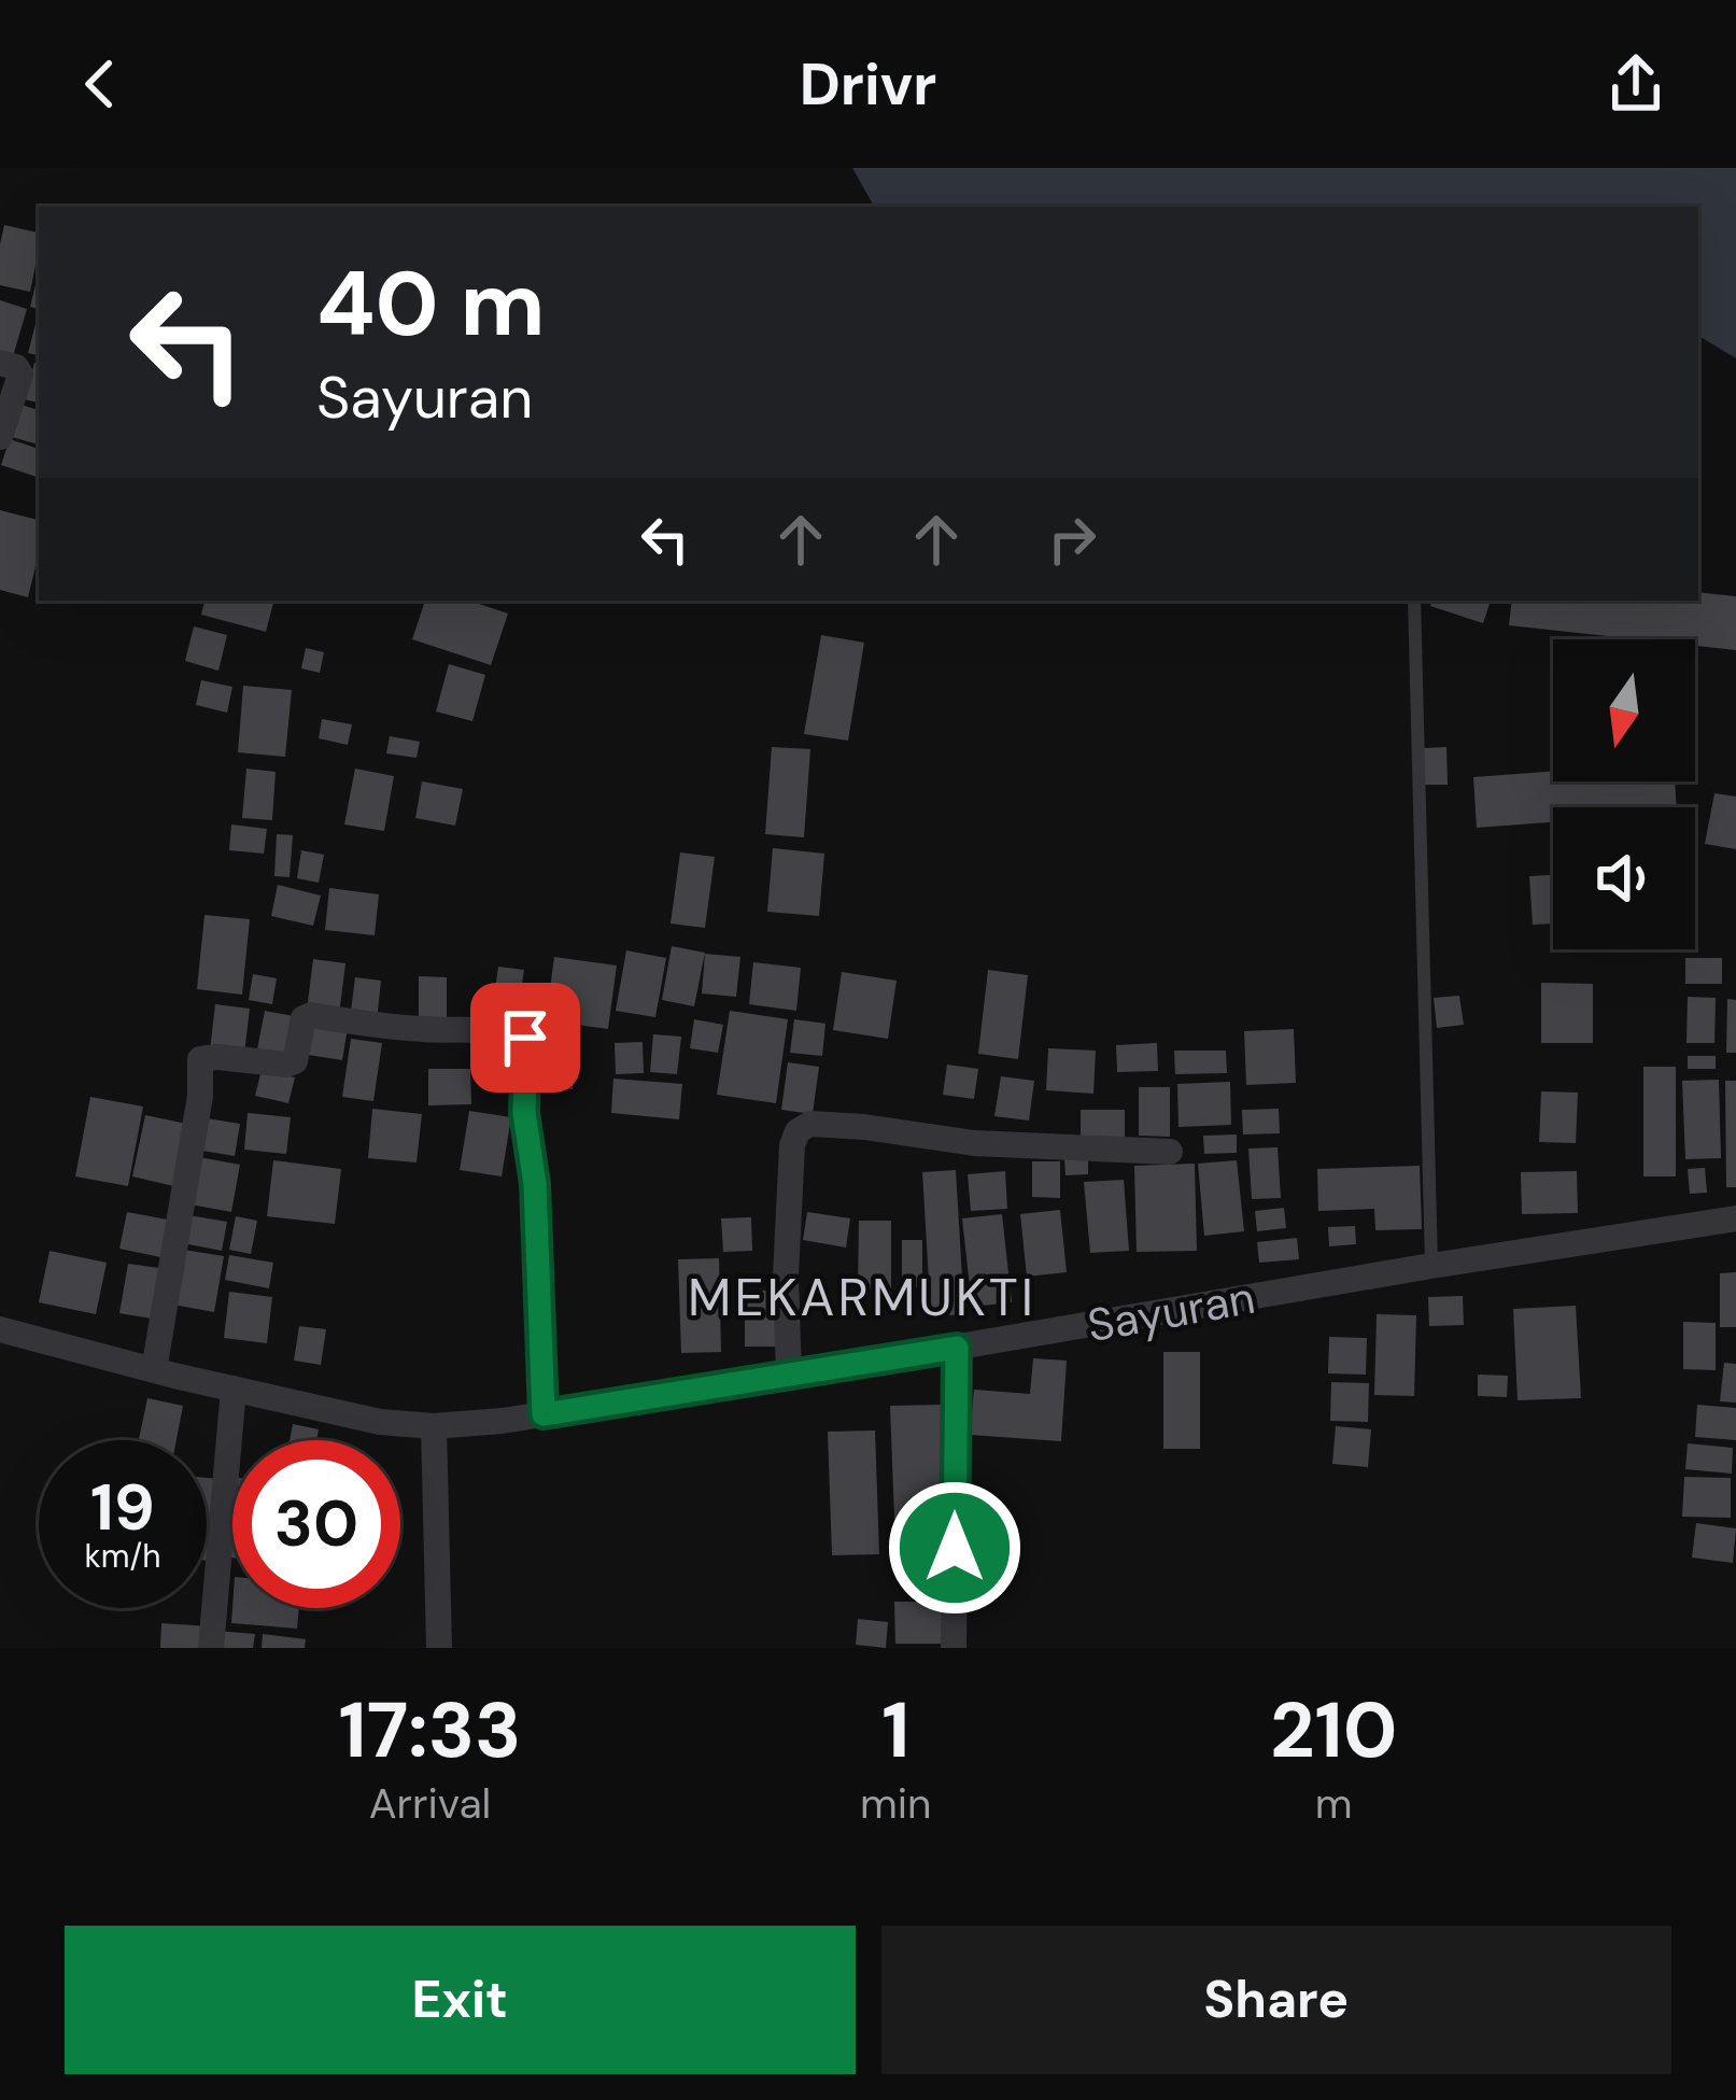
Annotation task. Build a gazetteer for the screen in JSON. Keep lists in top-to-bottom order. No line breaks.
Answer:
{"streets":{"street":["Sayuran"]},"districts":["MEKARMUKTI"],"north":"bottom","page":{"header":"Drivr","turn":["40 m","Sayuran"],"speed":"19 km/h","limit":"30","eta":["17:33","Arrival","1","min","210","m"],"buttons":["Exit","Share"]}}
